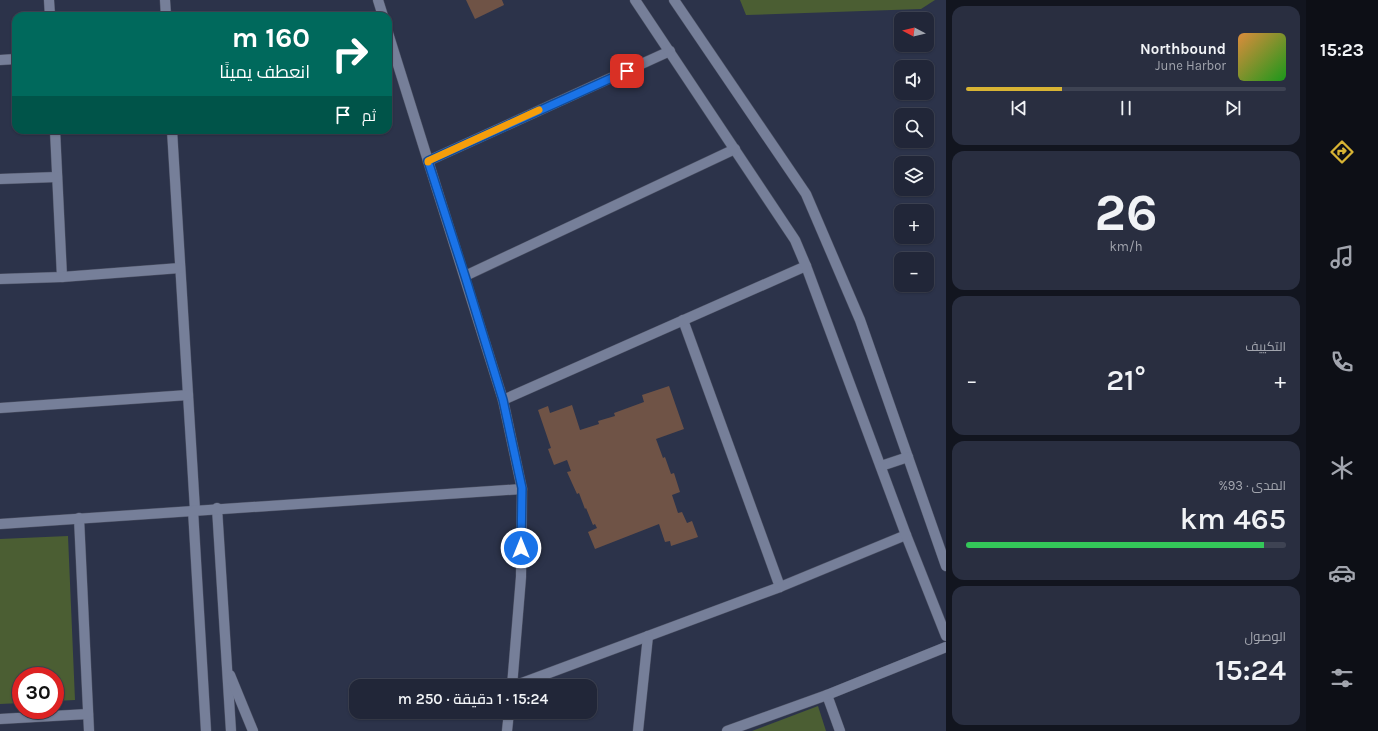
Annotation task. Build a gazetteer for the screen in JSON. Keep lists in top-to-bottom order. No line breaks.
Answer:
{"north":"left","page":{"tabs":"15:23","map_buttons":["+","−"],"turn":["160 m","انعطف يمينًا"],"song":["Northbound","June Harbor"],"then":"ثم","tile":[["26","km/h"],"التكييف",["المدى · 93%","465 km"],["الوصول","15:24"]],"heat":["−","21°","+"],"limit":"30","trip":"15:24 · 1 دقيقة · 250 m"}}
